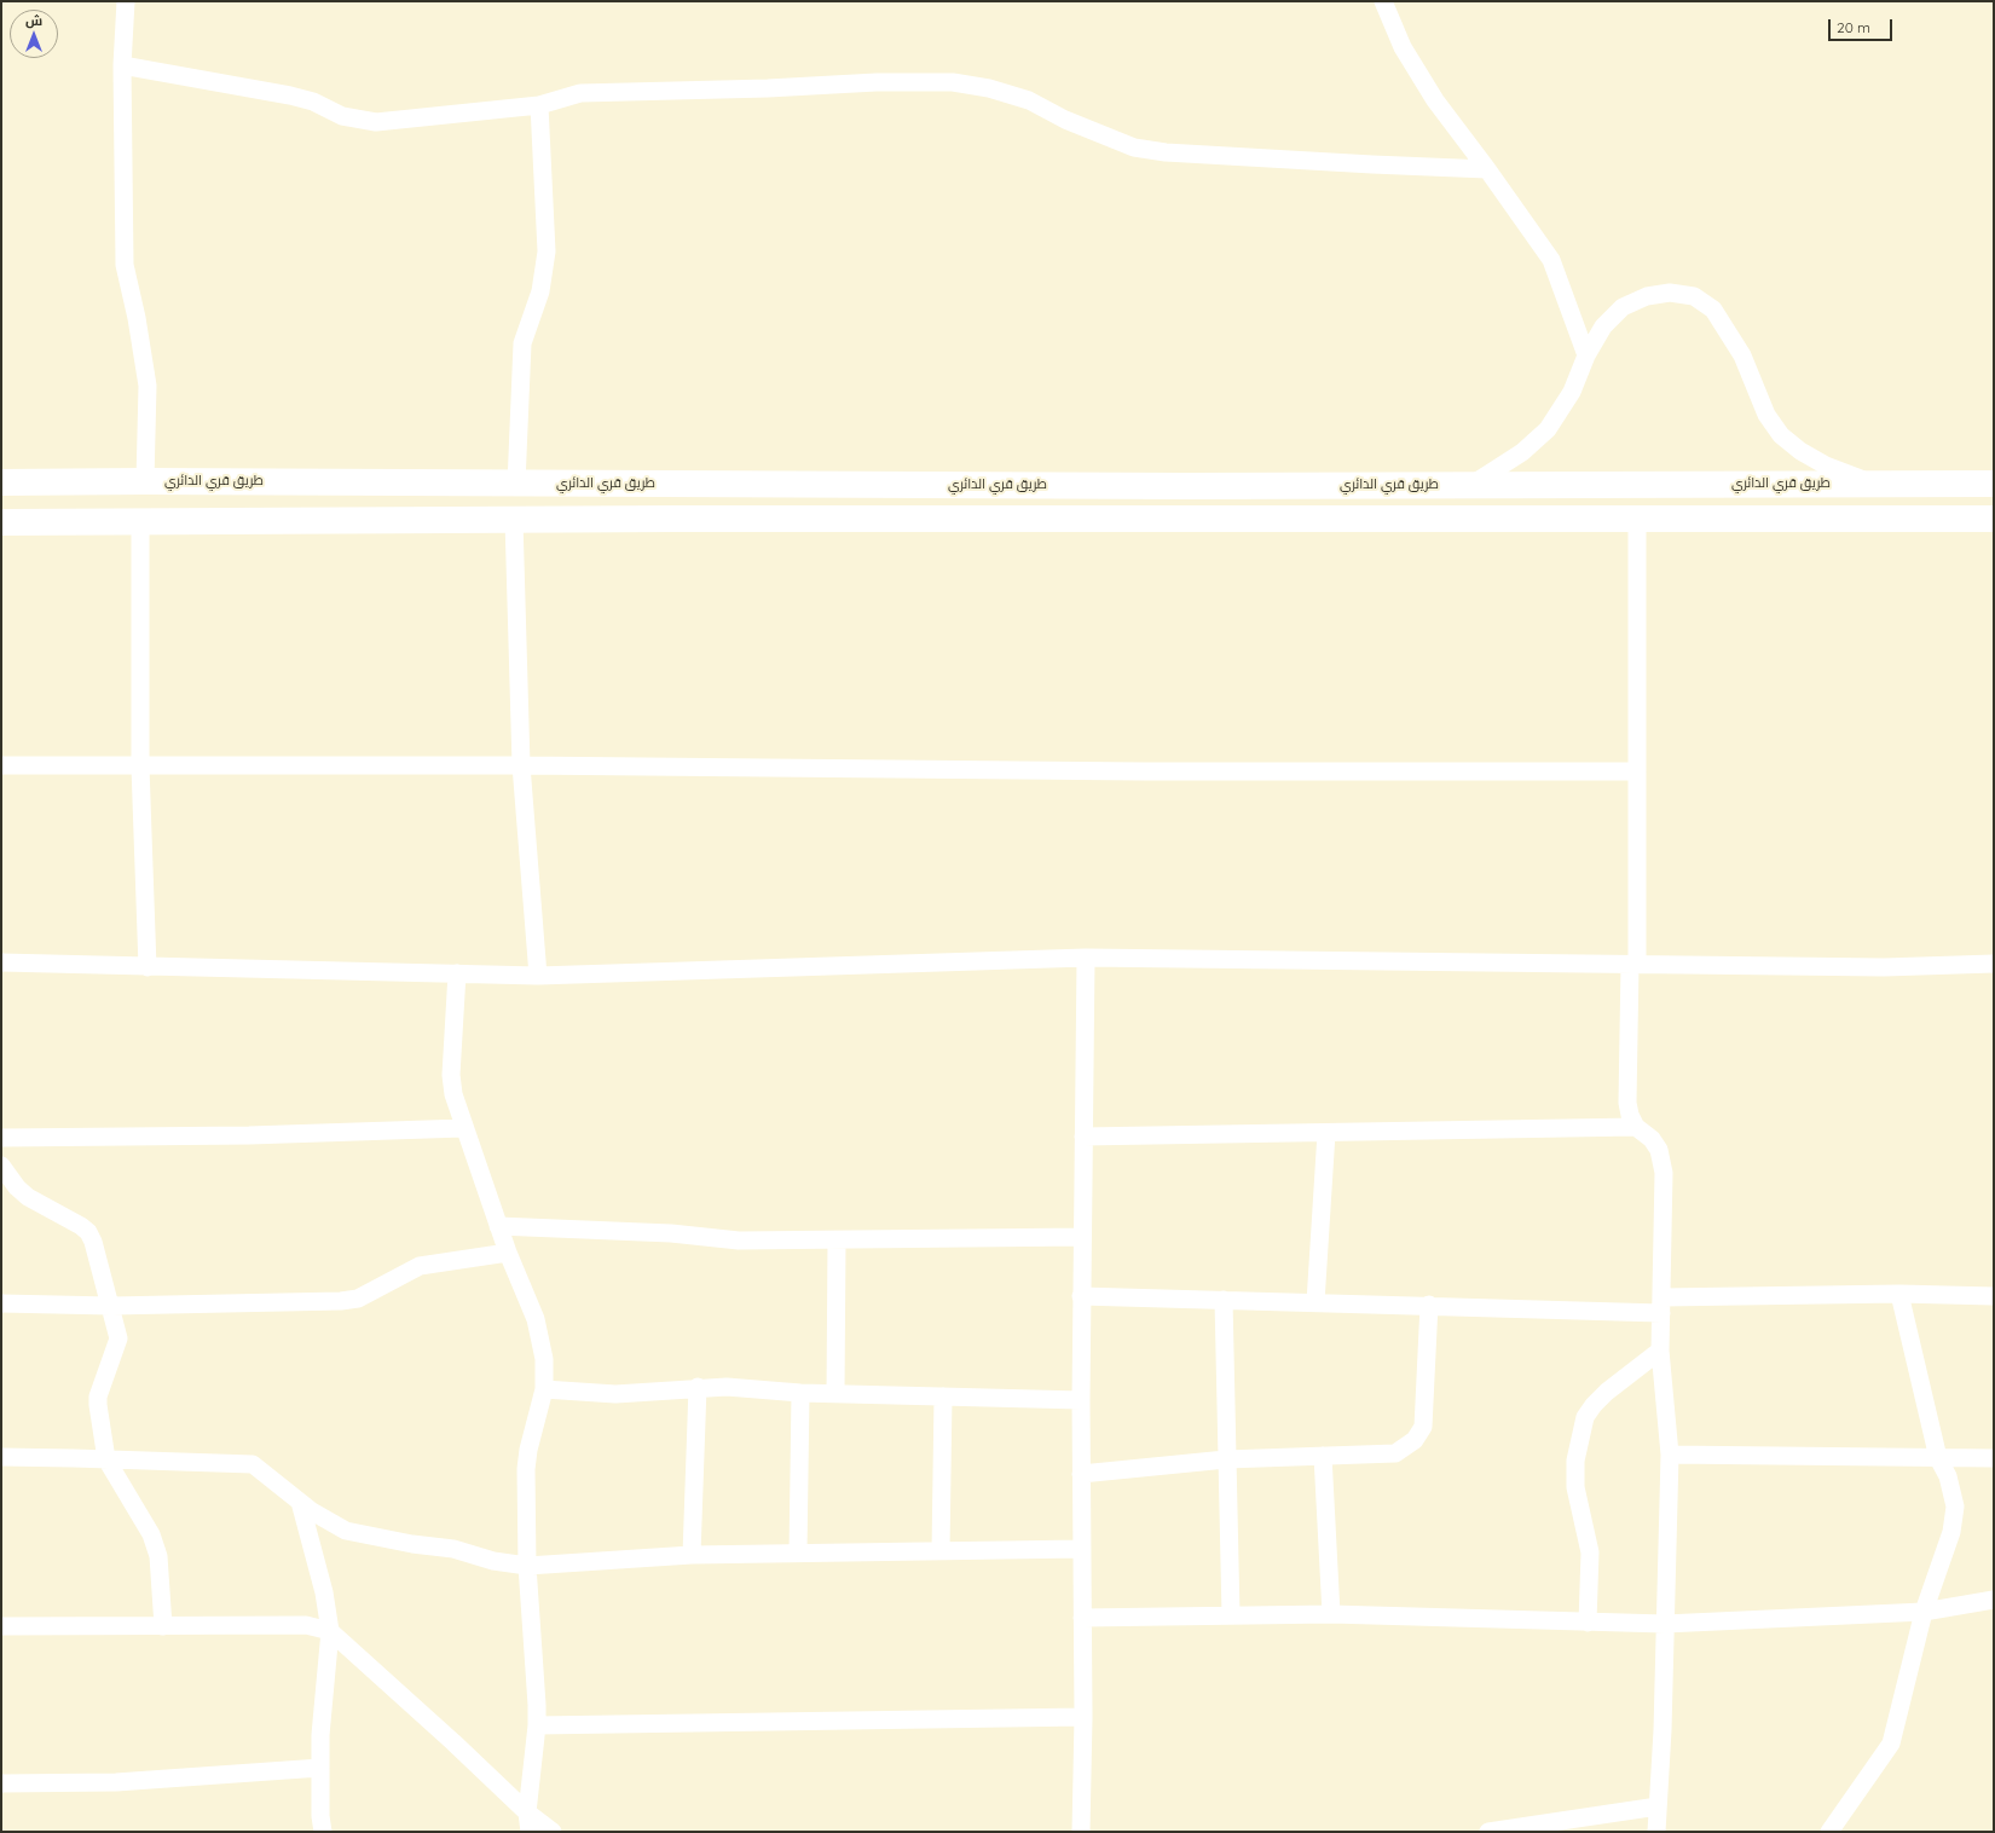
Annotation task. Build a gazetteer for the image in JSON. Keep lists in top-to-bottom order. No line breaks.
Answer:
{"streets":{"highway":["طريق قري الدائري"]},"scale_bar":"20 m","north":"top"}
